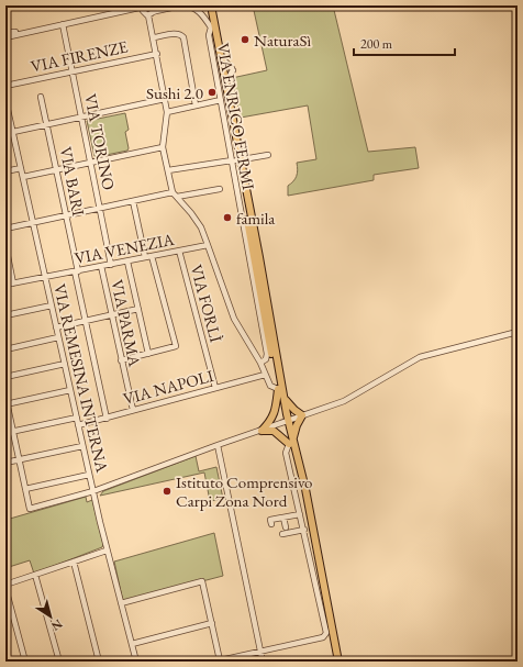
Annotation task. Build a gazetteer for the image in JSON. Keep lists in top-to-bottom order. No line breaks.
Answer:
{"streets":{"street":["VIA FIRENZE","VIA ENRICO FERMI","VIA TORINO","VIA BARI","VIA VENEZIA","VIA FORLÌ","VIA PARMA","VIA REMESINA INTERNA","VIA NAPOLI"]},"crossings":[["VIA FIRENZE","VIA TORINO"],["VIA TORINO","VIA VENEZIA"],["VIA BARI","VIA VENEZIA"],["VIA BARI","VIA NAPOLI"],["VIA VENEZIA","VIA FORLÌ"],["VIA VENEZIA","VIA PARMA"],["VIA VENEZIA","VIA REMESINA INTERNA"],["VIA FORLÌ","VIA NAPOLI"],["VIA PARMA","VIA NAPOLI"],["VIA REMESINA INTERNA","VIA NAPOLI"]],"places":["NaturaSì","Sushi 2.0","famila","Istituto Comprensivo Carpi Zona Nord"],"scale_bar":"200 m","north":"bottom right"}
